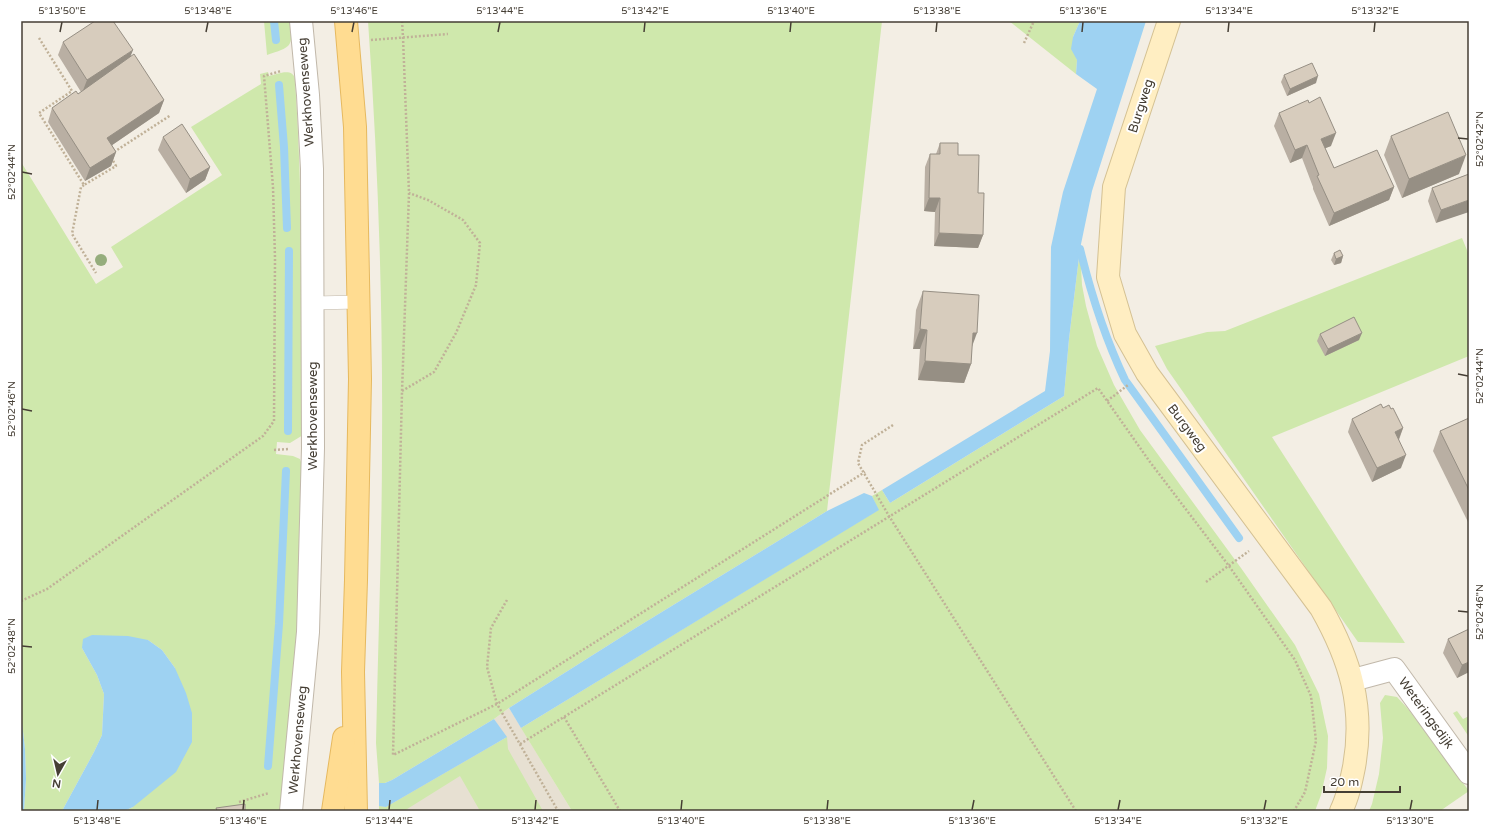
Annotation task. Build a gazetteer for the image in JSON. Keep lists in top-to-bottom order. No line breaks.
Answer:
{"streets":{"main road":["Burgweg"],"street":["Werkhovenseweg","Weteringsdijk"]},"crossings":[["Burgweg","Weteringsdijk"]],"scale_bar":"20 m","north":"bottom","coordinates":["5°13'50\"E","5°13'48\"E","5°13'46\"E","5°13'44\"E","5°13'42\"E","5°13'40\"E","5°13'38\"E","5°13'36\"E","5°13'34\"E","5°13'32\"E","52°02'42\"N","52°02'44\"N","52°02'46\"N","52°02'48\"N","5°13'30\"E"]}
